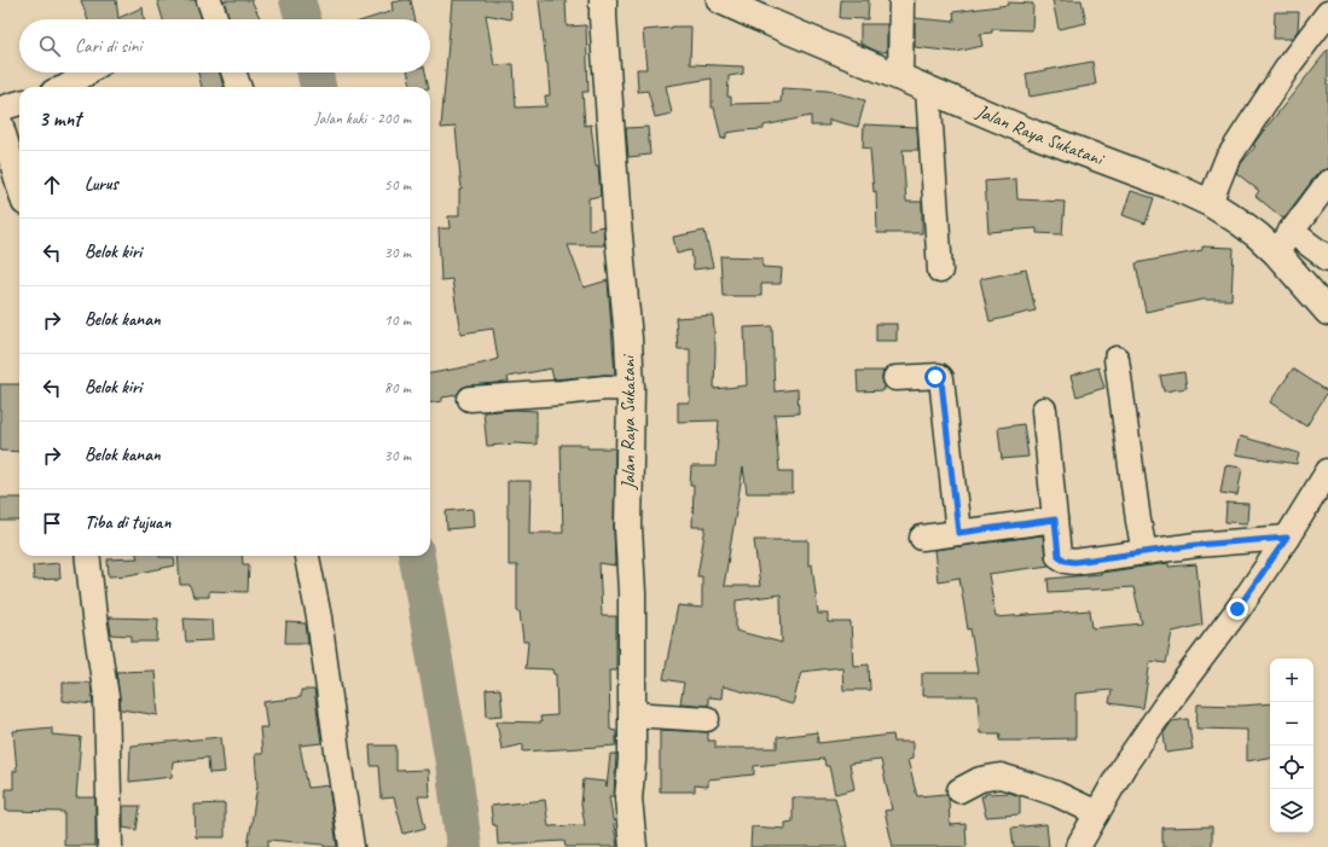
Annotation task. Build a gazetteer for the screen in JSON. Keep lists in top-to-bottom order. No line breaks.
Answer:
{"streets":{"main road":["Jalan Raya Sukatani"]},"page":{"search":"Cari di sini","heading":["3 mnt","Jalan kaki · 200 m"],"list":[["Lurus","50 m"],["Belok kiri","30 m"],["Belok kanan","10 m"],["Belok kiri","80 m"],["Belok kanan","30 m"],"Tiba di tujuan"],"map_buttons":["+","−"]}}
